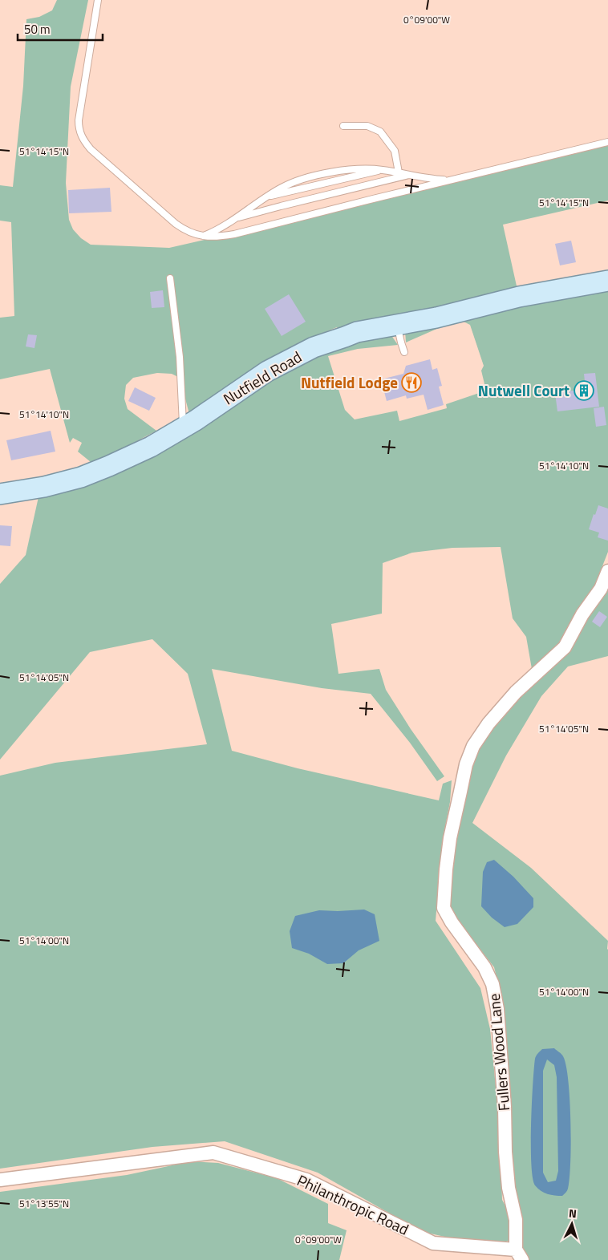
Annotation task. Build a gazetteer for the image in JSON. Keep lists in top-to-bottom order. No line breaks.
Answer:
{"streets":{"main road":["Nutfield Road"],"street":["Fullers Wood Lane","Philanthropic Road"]},"crossings":[["Fullers Wood Lane","Philanthropic Road"]],"places":{"restaurant":["Nutfield Lodge"],"building":["Nutwell Court"]},"scale_bar":"50 m","north":"top","coordinates":["0°09'00\"W","51°14'15\"N","51°14'10\"N","51°14'05\"N","51°14'00\"N","51°13'55\"N"]}
